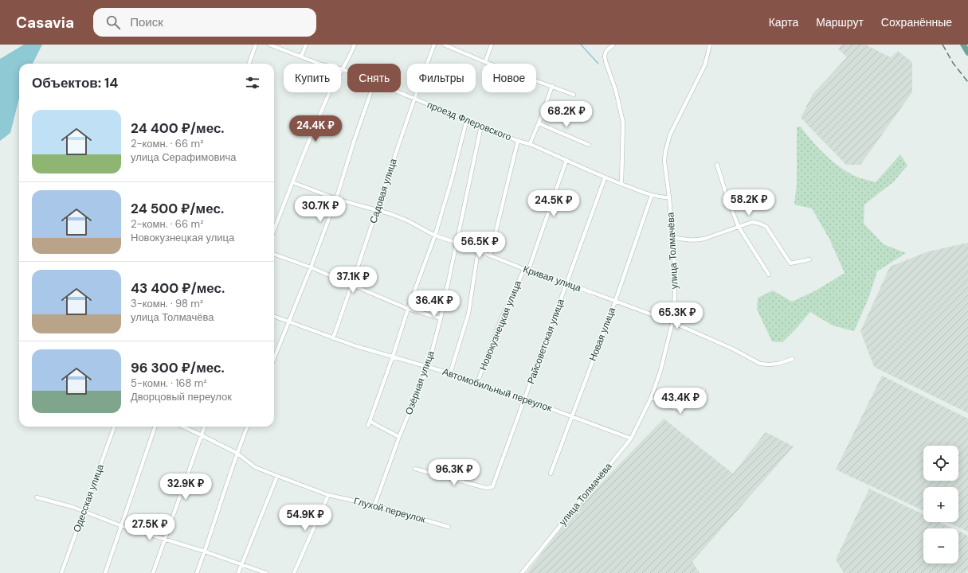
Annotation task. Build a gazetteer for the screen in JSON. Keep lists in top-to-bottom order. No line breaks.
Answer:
{"streets":{"street":["проезд Флеровского","Садовая улица","улица Толмачёва","Кривая улица","Новокузнецкая улица","Новая улица","Райсоветская улица","Озёрная улица","Автомобильный переулок","Одесская улица","Глухой переулок"]},"crossings":[["проезд Флеровского","Садовая улица"],["проезд Флеровского","улица Толмачёва"],["проезд Флеровского","Новокузнецкая улица"],["проезд Флеровского","Новая улица"],["проезд Флеровского","Райсоветская улица"],["проезд Флеровского","Озёрная улица"],["Садовая улица","Кривая улица"],["Садовая улица","Автомобильный переулок"],["улица Толмачёва","Кривая улица"],["улица Толмачёва","Автомобильный переулок"],["Кривая улица","Новокузнецкая улица"],["Кривая улица","Новая улица"],["Кривая улица","Райсоветская улица"],["Кривая улица","Озёрная улица"],["Новокузнецкая улица","Автомобильный переулок"],["Новая улица","Автомобильный переулок"],["Райсоветская улица","Автомобильный переулок"],["Озёрная улица","Автомобильный переулок"],["Озёрная улица","Глухой переулок"]],"page":{"header":"Casavia","search":"Поиск","nav":["Карта","Маршрут","Сохранённые"],"chip":["Купить","Снять","Фильтры","Новое"],"heading":"Объектов: 14","price":["68.2K ₽","24.4K ₽","58.2K ₽","24.5K ₽","30.7K ₽","56.5K ₽","37.1K ₽","36.4K ₽","65.3K ₽","43.4K ₽","96.3K ₽","32.9K ₽","54.9K ₽","27.5K ₽"],"list":[{"name":"24 400 ₽/мес.","note":"2-комн. · 66 m² · улица Серафимовича"},{"name":"24 500 ₽/мес.","note":"2-комн. · 66 m² · Новокузнецкая улица"},{"name":"43 400 ₽/мес.","note":"3-комн. · 98 m² · улица Толмачёва"},{"name":"96 300 ₽/мес.","note":"5-комн. · 168 m² · Дворцовый переулок"}],"map_buttons":["+","−"]}}
